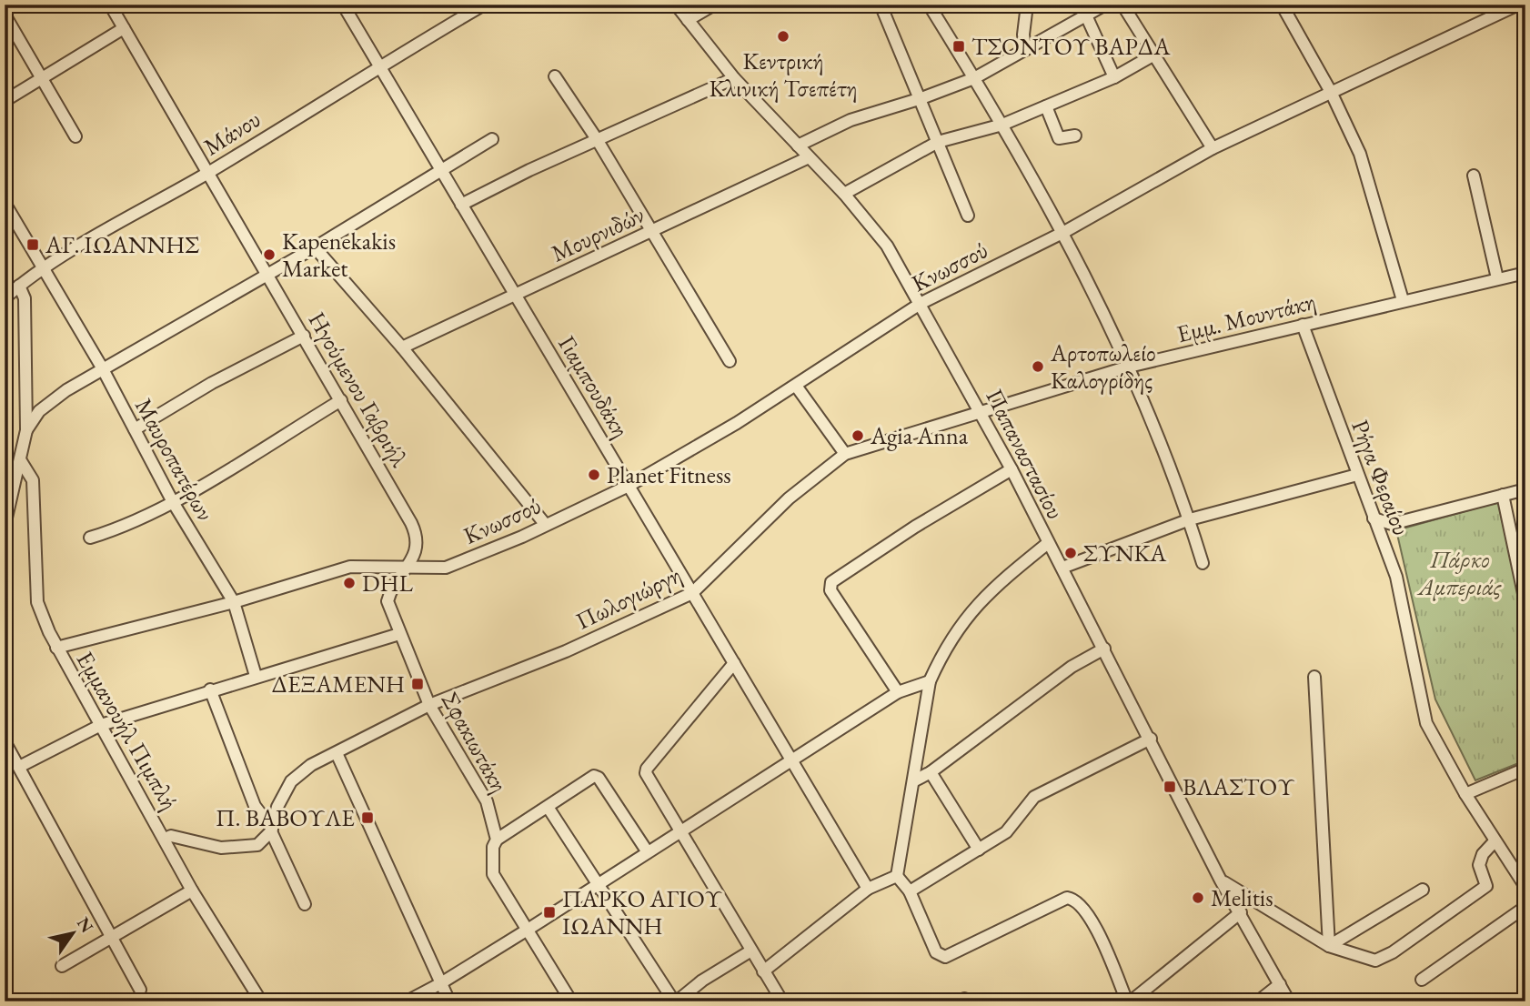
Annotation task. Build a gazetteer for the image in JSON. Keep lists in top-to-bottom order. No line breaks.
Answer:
{"streets":{"street":["Μάνου","Μουρνιδών","Κνωσσού","Εμμ. Μουντάκη","Γιαμπουδάκη","Ηγούμενου Γαβριήλ","Παπαναστασίου","Μαυροπατέρων","Ρήγα Φεραίου","Πωλογιώργη","Εµµανουήλ Πιµπλή","Σφακιωτάκη"]},"crossings":[["Μάνου","Γιαμπουδάκη"],["Μάνου","Ηγούμενου Γαβριήλ"],["Μάνου","Μαυροπατέρων"],["Μουρνιδών","Γιαμπουδάκη"],["Μουρνιδών","Παπαναστασίου"],["Κνωσσού","Γιαμπουδάκη"],["Κνωσσού","Ηγούμενου Γαβριήλ"],["Κνωσσού","Παπαναστασίου"],["Κνωσσού","Μαυροπατέρων"],["Κνωσσού","Εµµανουήλ Πιµπλή"],["Κνωσσού","Σφακιωτάκη"],["Εμμ. Μουντάκη","Παπαναστασίου"],["Εμμ. Μουντάκη","Ρήγα Φεραίου"],["Εμμ. Μουντάκη","Πωλογιώργη"],["Γιαμπουδάκη","Πωλογιώργη"],["Ηγούμενου Γαβριήλ","Σφακιωτάκη"],["Παπαναστασίου","Πωλογιώργη"],["Πωλογιώργη","Σφακιωτάκη"]],"parks":["Πάρκο Αμπεριάς"],"places":{"other":["Κεντρική Κλινική Τσεπέτη","Kapenekakis Market","Αρτοπωλείο Καλογρίδης","Agia Anna","Planet Fitness","ΣΥΝΚΑ","DHL","Melitis"],"transit":["ΤΣΟΝΤΟΥ ΒΑΡΔΑ","ΑΓ. ΙΩΑΝΝΗΣ","ΔΕΞΑΜΕΝΗ","ΒΛΑΣΤΟΥ","Π. ΒΑΒΟΥΛΕ","ΠΑΡΚΟ ΑΓΙΟΥ ΙΩΑΝΝΗ"]},"north":"top right"}
